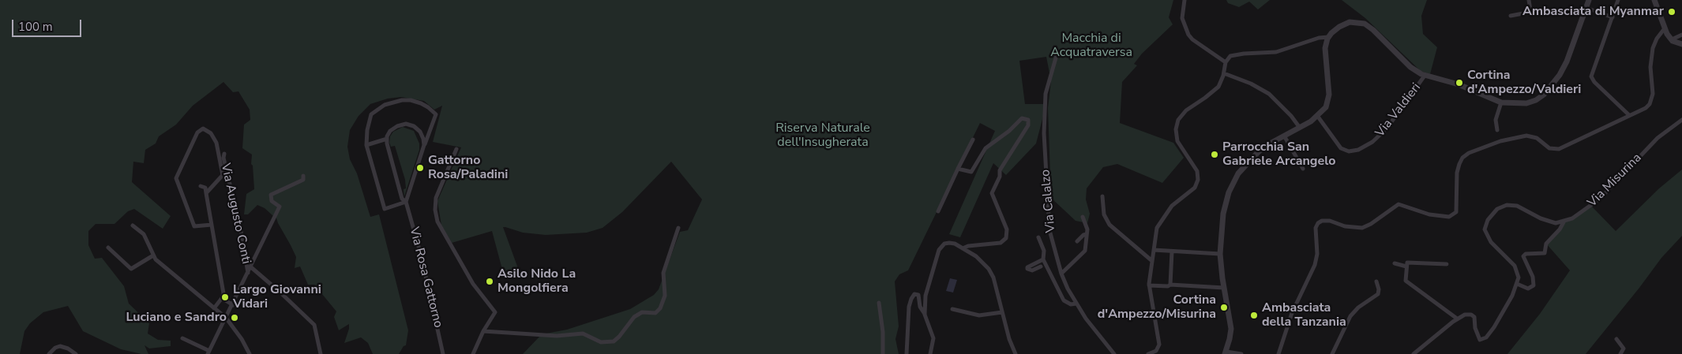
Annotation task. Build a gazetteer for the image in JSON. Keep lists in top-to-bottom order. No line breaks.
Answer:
{"streets":{"street":["Via Valdieri","Via Misurina","Via Calalzo","Via Augusto Conti","Via Rosa Gattorno"]},"parks":["Macchia di Acquatraversa","Riserva Naturale dell'Insugherata"],"places":["Ambasciata di Myanmar","Cortina d'Ampezzo/Valdieri","Parrocchia San Gabriele Arcangelo","Gattorno Rosa/Paladini","Asilo Nido La Mongolfiera","Largo Giovanni Vidari","Cortina d'Ampezzo/Misurina","Ambasciata della Tanzania","Luciano e Sandro"],"scale_bar":"100 m"}
